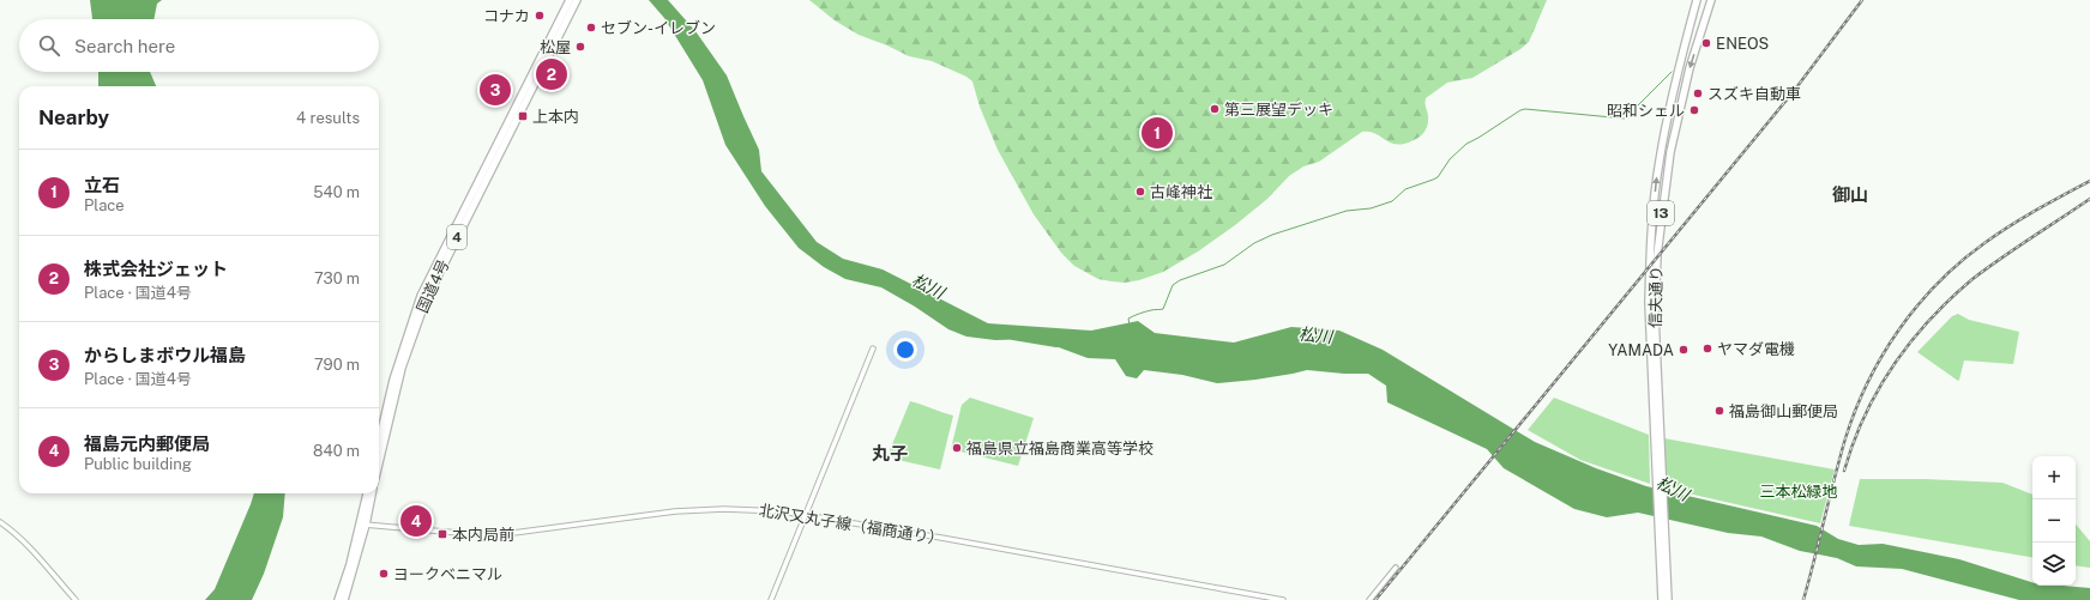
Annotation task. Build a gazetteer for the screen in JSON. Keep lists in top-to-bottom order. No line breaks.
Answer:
{"streets":{"highway":["13","4","国道4号","信夫通り"],"street":["北沢又丸子線（福商通り）"]},"districts":["御山","丸子"],"water":["松川"],"parks":["三本松緑地"],"places":{"other":["コナカ","セブン-イレブン","ENEOS","松屋","スズキ自動車","第三展望デッキ","昭和シェル","古峰神社","ヤマダ電機","YAMADA","福島御山郵便局","福島県立福島商業高等学校","ヨークベニマル"],"transit":["上本内","本内局前"]},"page":{"search":"Search here","pins":["2","3","1","4"],"heading":["Nearby","4 results"],"list":[{"mark":"1","name":"立石","note":"Place","value":"540 m"},{"mark":"2","name":"株式会社ジェット","note":"Place · 国道4号","value":"730 m"},{"mark":"3","name":"からしまボウル福島","note":"Place · 国道4号","value":"790 m"},{"mark":"4","name":"福島元内郵便局","note":"Public building","value":"840 m"}],"map_buttons":["+","−"]}}
